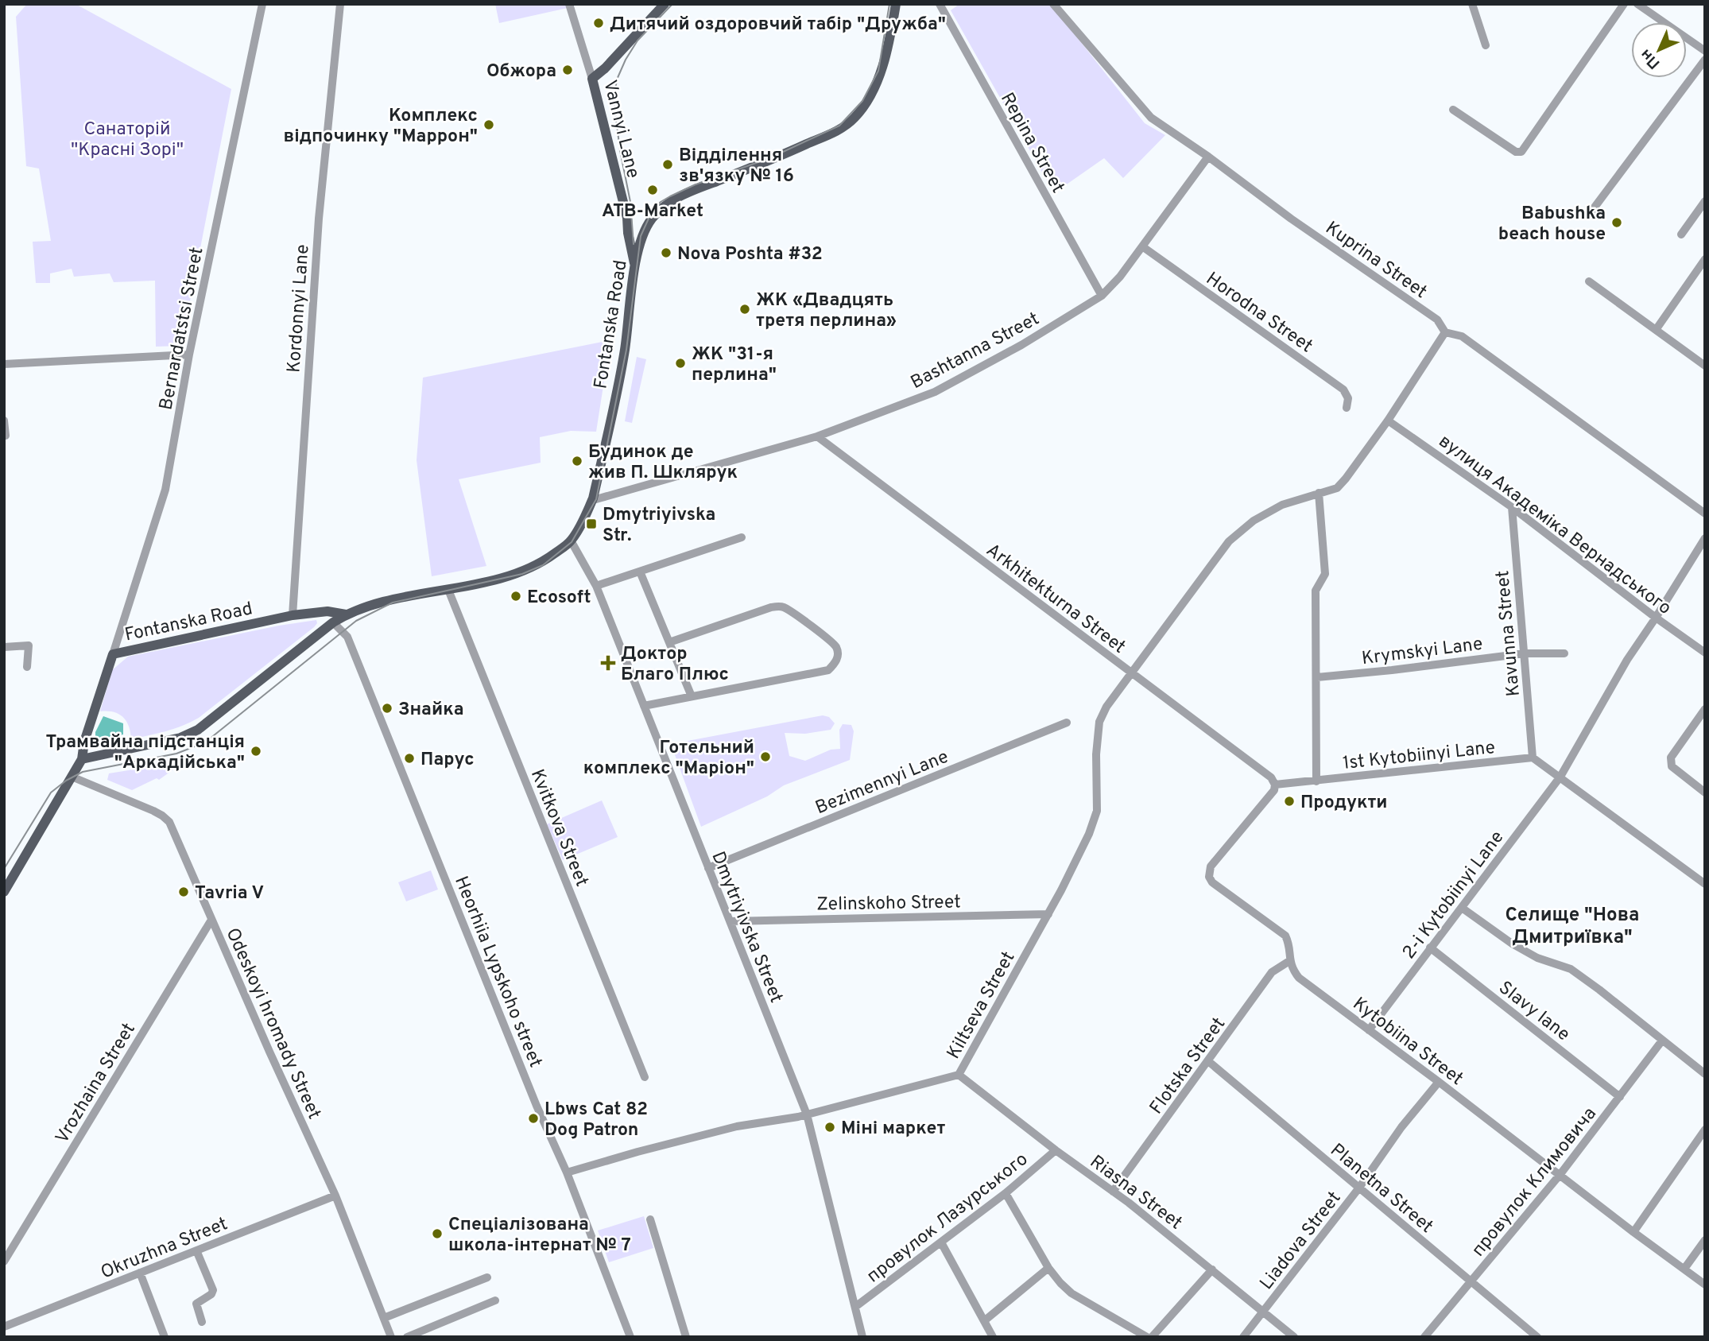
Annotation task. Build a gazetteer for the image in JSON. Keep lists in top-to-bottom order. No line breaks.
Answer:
{"streets":{"main road":["Vannyi Lane","Fontanska Road"],"street":["Repina Street","Kuprina Street","Kordonnyi Lane","Horodna Street","Bernardatstsi Street","Bashtanna Street","вулиця Академіка Вернадського","Arkhitekturna Street","Kavunna Street","Krymskyi Lane","1st Kytobiinyi Lane","Bezimennyi Lane","Kvitkova Street","2-i Kytobiinyi Lane","Zelinskoho Street","Dmytriyivska Street","Heorhiia Lypskoho street","Kiltseva Street","Slavy lane","Odeskoyi hromady Street","Kytobiina Street","Flotska Street","Vrozhaina Street","провулок Климовича","Planetna Street","Riasna Street","провулок Лазурського","Liadova Street","Okruzhna Street"]},"crossings":[["Vannyi Lane","Fontanska Road"],["Repina Street","Bashtanna Street"],["Kuprina Street","Bashtanna Street"],["Kuprina Street","Kiltseva Street"],["Kordonnyi Lane","Fontanska Road"],["Horodna Street","Bashtanna Street"],["Fontanska Road","Bernardatstsi Street"],["Fontanska Road","Bashtanna Street"],["Fontanska Road","Kvitkova Street"],["Fontanska Road","Dmytriyivska Street"],["Fontanska Road","Heorhiia Lypskoho street"],["Fontanska Road","Odeskoyi hromady Street"],["Bashtanna Street","Arkhitekturna Street"],["вулиця Академіка Вернадського","Kavunna Street"],["вулиця Академіка Вернадського","2-i Kytobiinyi Lane"],["вулиця Академіка Вернадського","Kiltseva Street"],["Arkhitekturna Street","1st Kytobiinyi Lane"],["Arkhitekturna Street","Kiltseva Street"],["Arkhitekturna Street","Kytobiina Street"],["Kavunna Street","Krymskyi Lane"],["Kavunna Street","1st Kytobiinyi Lane"],["1st Kytobiinyi Lane","Kytobiina Street"],["Bezimennyi Lane","Dmytriyivska Street"],["2-i Kytobiinyi Lane","Slavy lane"],["2-i Kytobiinyi Lane","Kytobiina Street"],["Zelinskoho Street","Dmytriyivska Street"],["Zelinskoho Street","Kiltseva Street"],["Dmytriyivska Street","Kiltseva Street"],["Dmytriyivska Street","провулок Лазурського"],["Heorhiia Lypskoho street","Kiltseva Street"],["Kiltseva Street","Riasna Street"],["Slavy lane","провулок Климовича"],["Odeskoyi hromady Street","Vrozhaina Street"],["Odeskoyi hromady Street","Okruzhna Street"],["Kytobiina Street","Flotska Street"],["Kytobiina Street","провулок Климовича"],["Kytobiina Street","Liadova Street"],["Flotska Street","Planetna Street"],["Flotska Street","Riasna Street"],["провулок Климовича","Planetna Street"],["Planetna Street","Liadova Street"],["Riasna Street","провулок Лазурського"],["Riasna Street","Liadova Street"]],"districts":["Селище \"Нова Дмитриївка\""],"parks":["Санаторій \"Красні Зорі\""],"places":{"other":["Дитячий оздоровчий табір \"Дружба\"","Обжора","Комплекс відпочинку \"Маррон\"","Відділення зв'язку № 16","ATB-Market","Babushka beach house","Nova Poshta #32","ЖК «Двадцять третя перлина»","ЖК \"31-я перлина\"","Будинок де жив П. Шклярук","Ecosoft","Знайка","Трамвайна підстанція \"Аркадійська\"","Готельний комплекс \"Маріон\"","Парус","Продукти","Tavria V","Lbws Cat 82 Dog Patron","Міні маркет","Спеціалізована школа-інтернат № 7"],"transit":["Dmytriyivska Str."],"health":["Доктор Благо Плюс"]},"north":"bottom left"}
